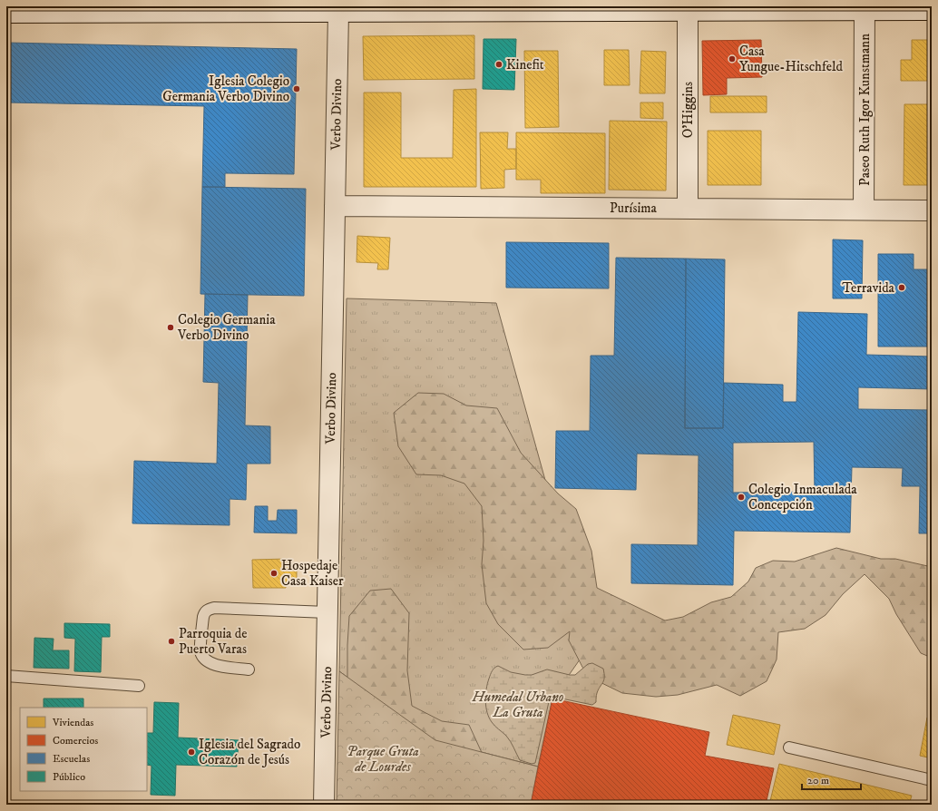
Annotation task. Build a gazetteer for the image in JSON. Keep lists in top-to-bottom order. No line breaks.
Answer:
{"streets":{"street":["O'Higgins","Paseo Ruth Igor Kunstmann","Verbo Divino","Purísima"]},"crossings":[["O'Higgins","Purísima"],["Paseo Ruth Igor Kunstmann","Purísima"],["Verbo Divino","Purísima"]],"parks":["Humedal Urbano La Gruta","Parque Gruta de Lourdes"],"places":["Casa Yungue-Hitschfeld","Kinefit","Iglesia Colegio Germania Verbo Divino","Terravida","Colegio Germania Verbo Divino","Colegio Inmaculada Concepción","Hospedaje Casa Kaiser","Parroquia de Puerto Varas","Iglesia del Sagrado Corazón de Jesús"],"legend":["Viviendas","Comercios","Escuelas","Público"],"scale_bar":"20 m"}
